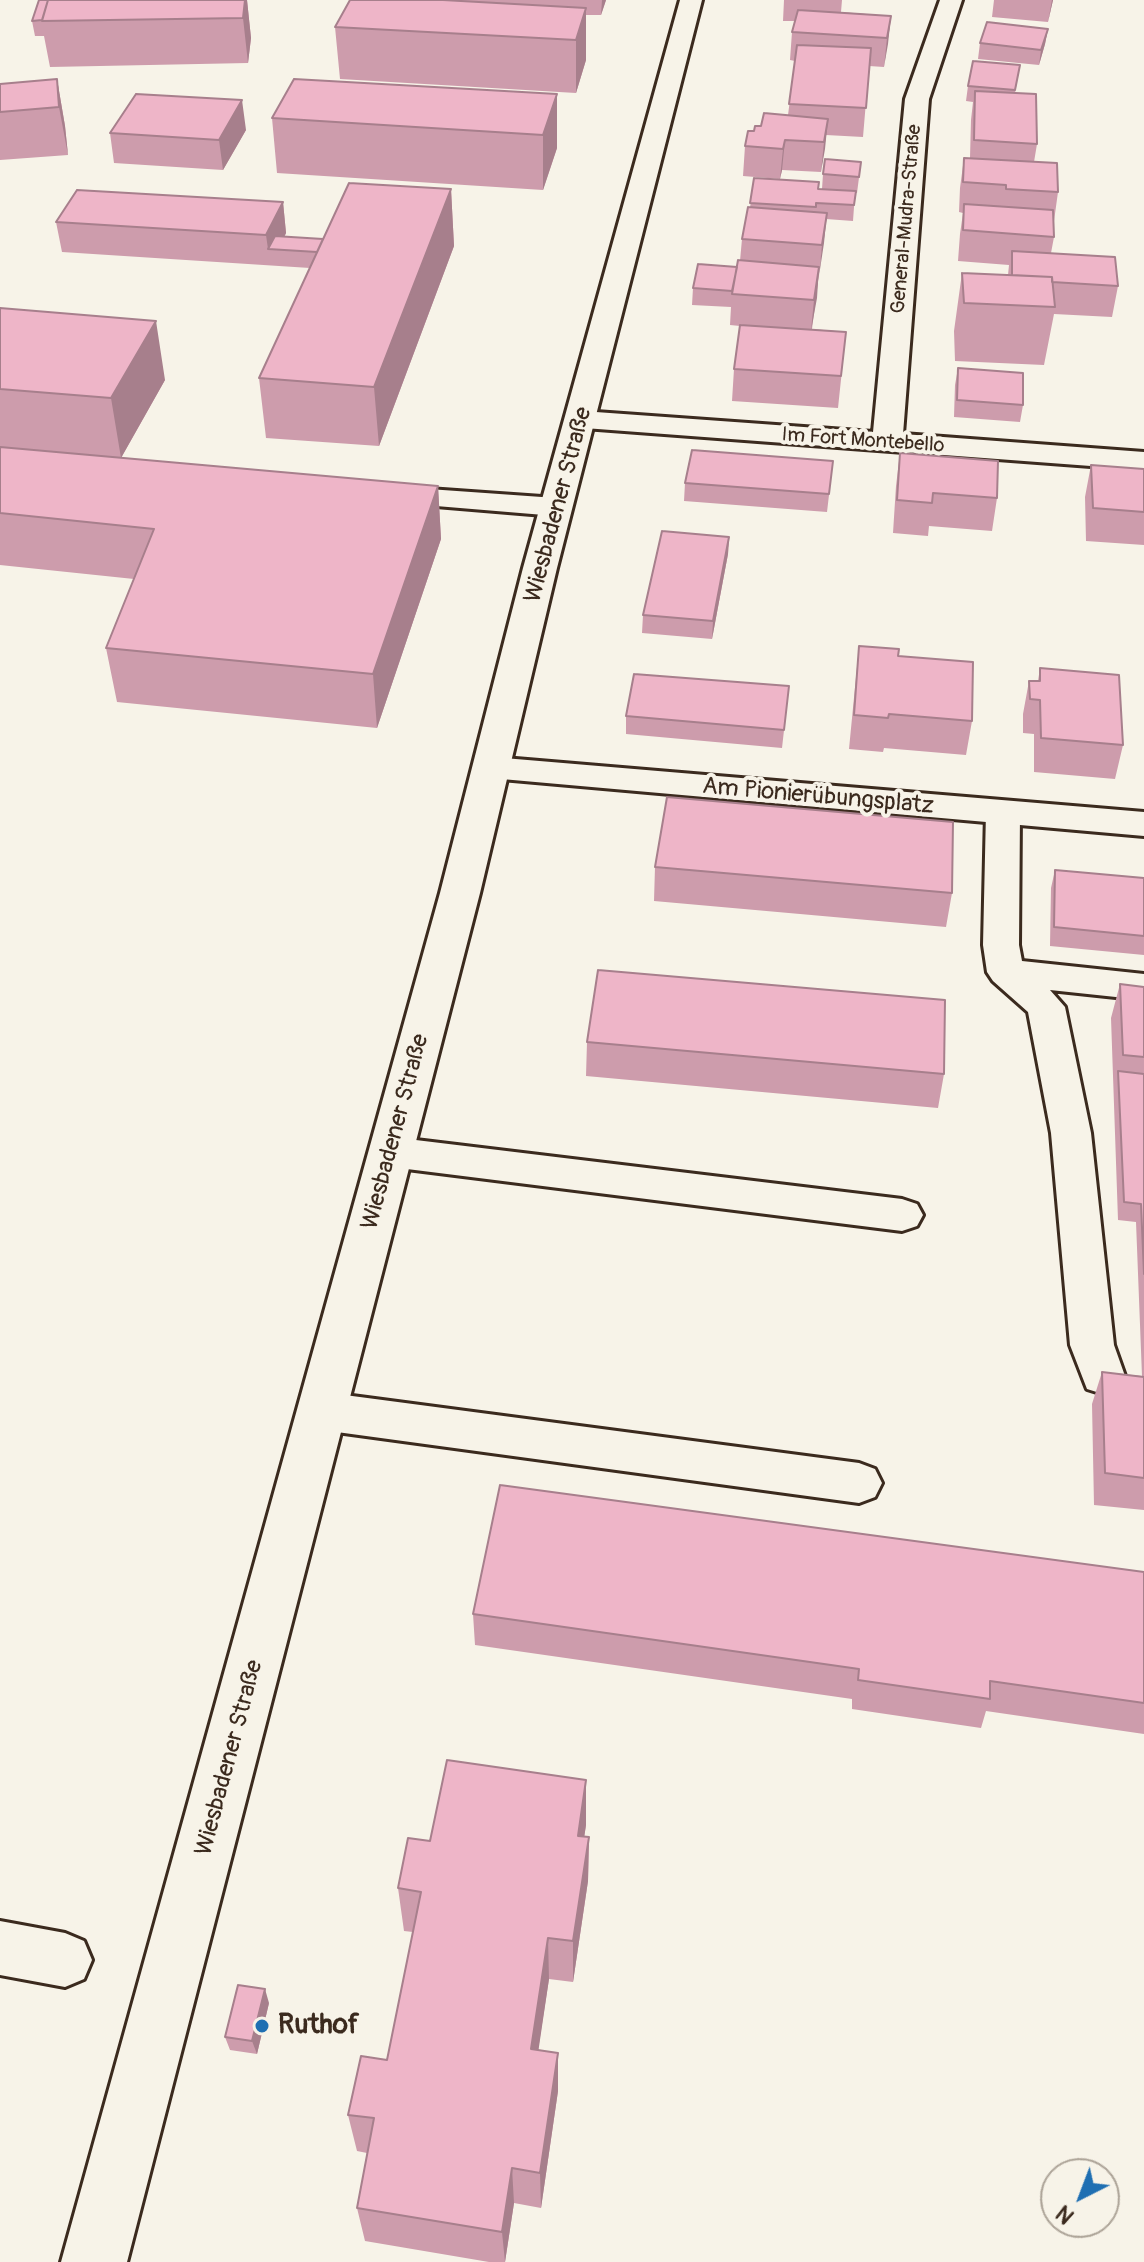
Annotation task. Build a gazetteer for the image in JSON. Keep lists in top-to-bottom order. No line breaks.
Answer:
{"streets":{"main road":["General-Mudra-Straße","Im Fort Montebello","Wiesbadener Straße","Am Pionierübungsplatz"]},"crossings":[["General-Mudra-Straße","Im Fort Montebello"],["Im Fort Montebello","Wiesbadener Straße"],["Wiesbadener Straße","Am Pionierübungsplatz"]],"places":["Ruthof"],"north":"bottom left"}
